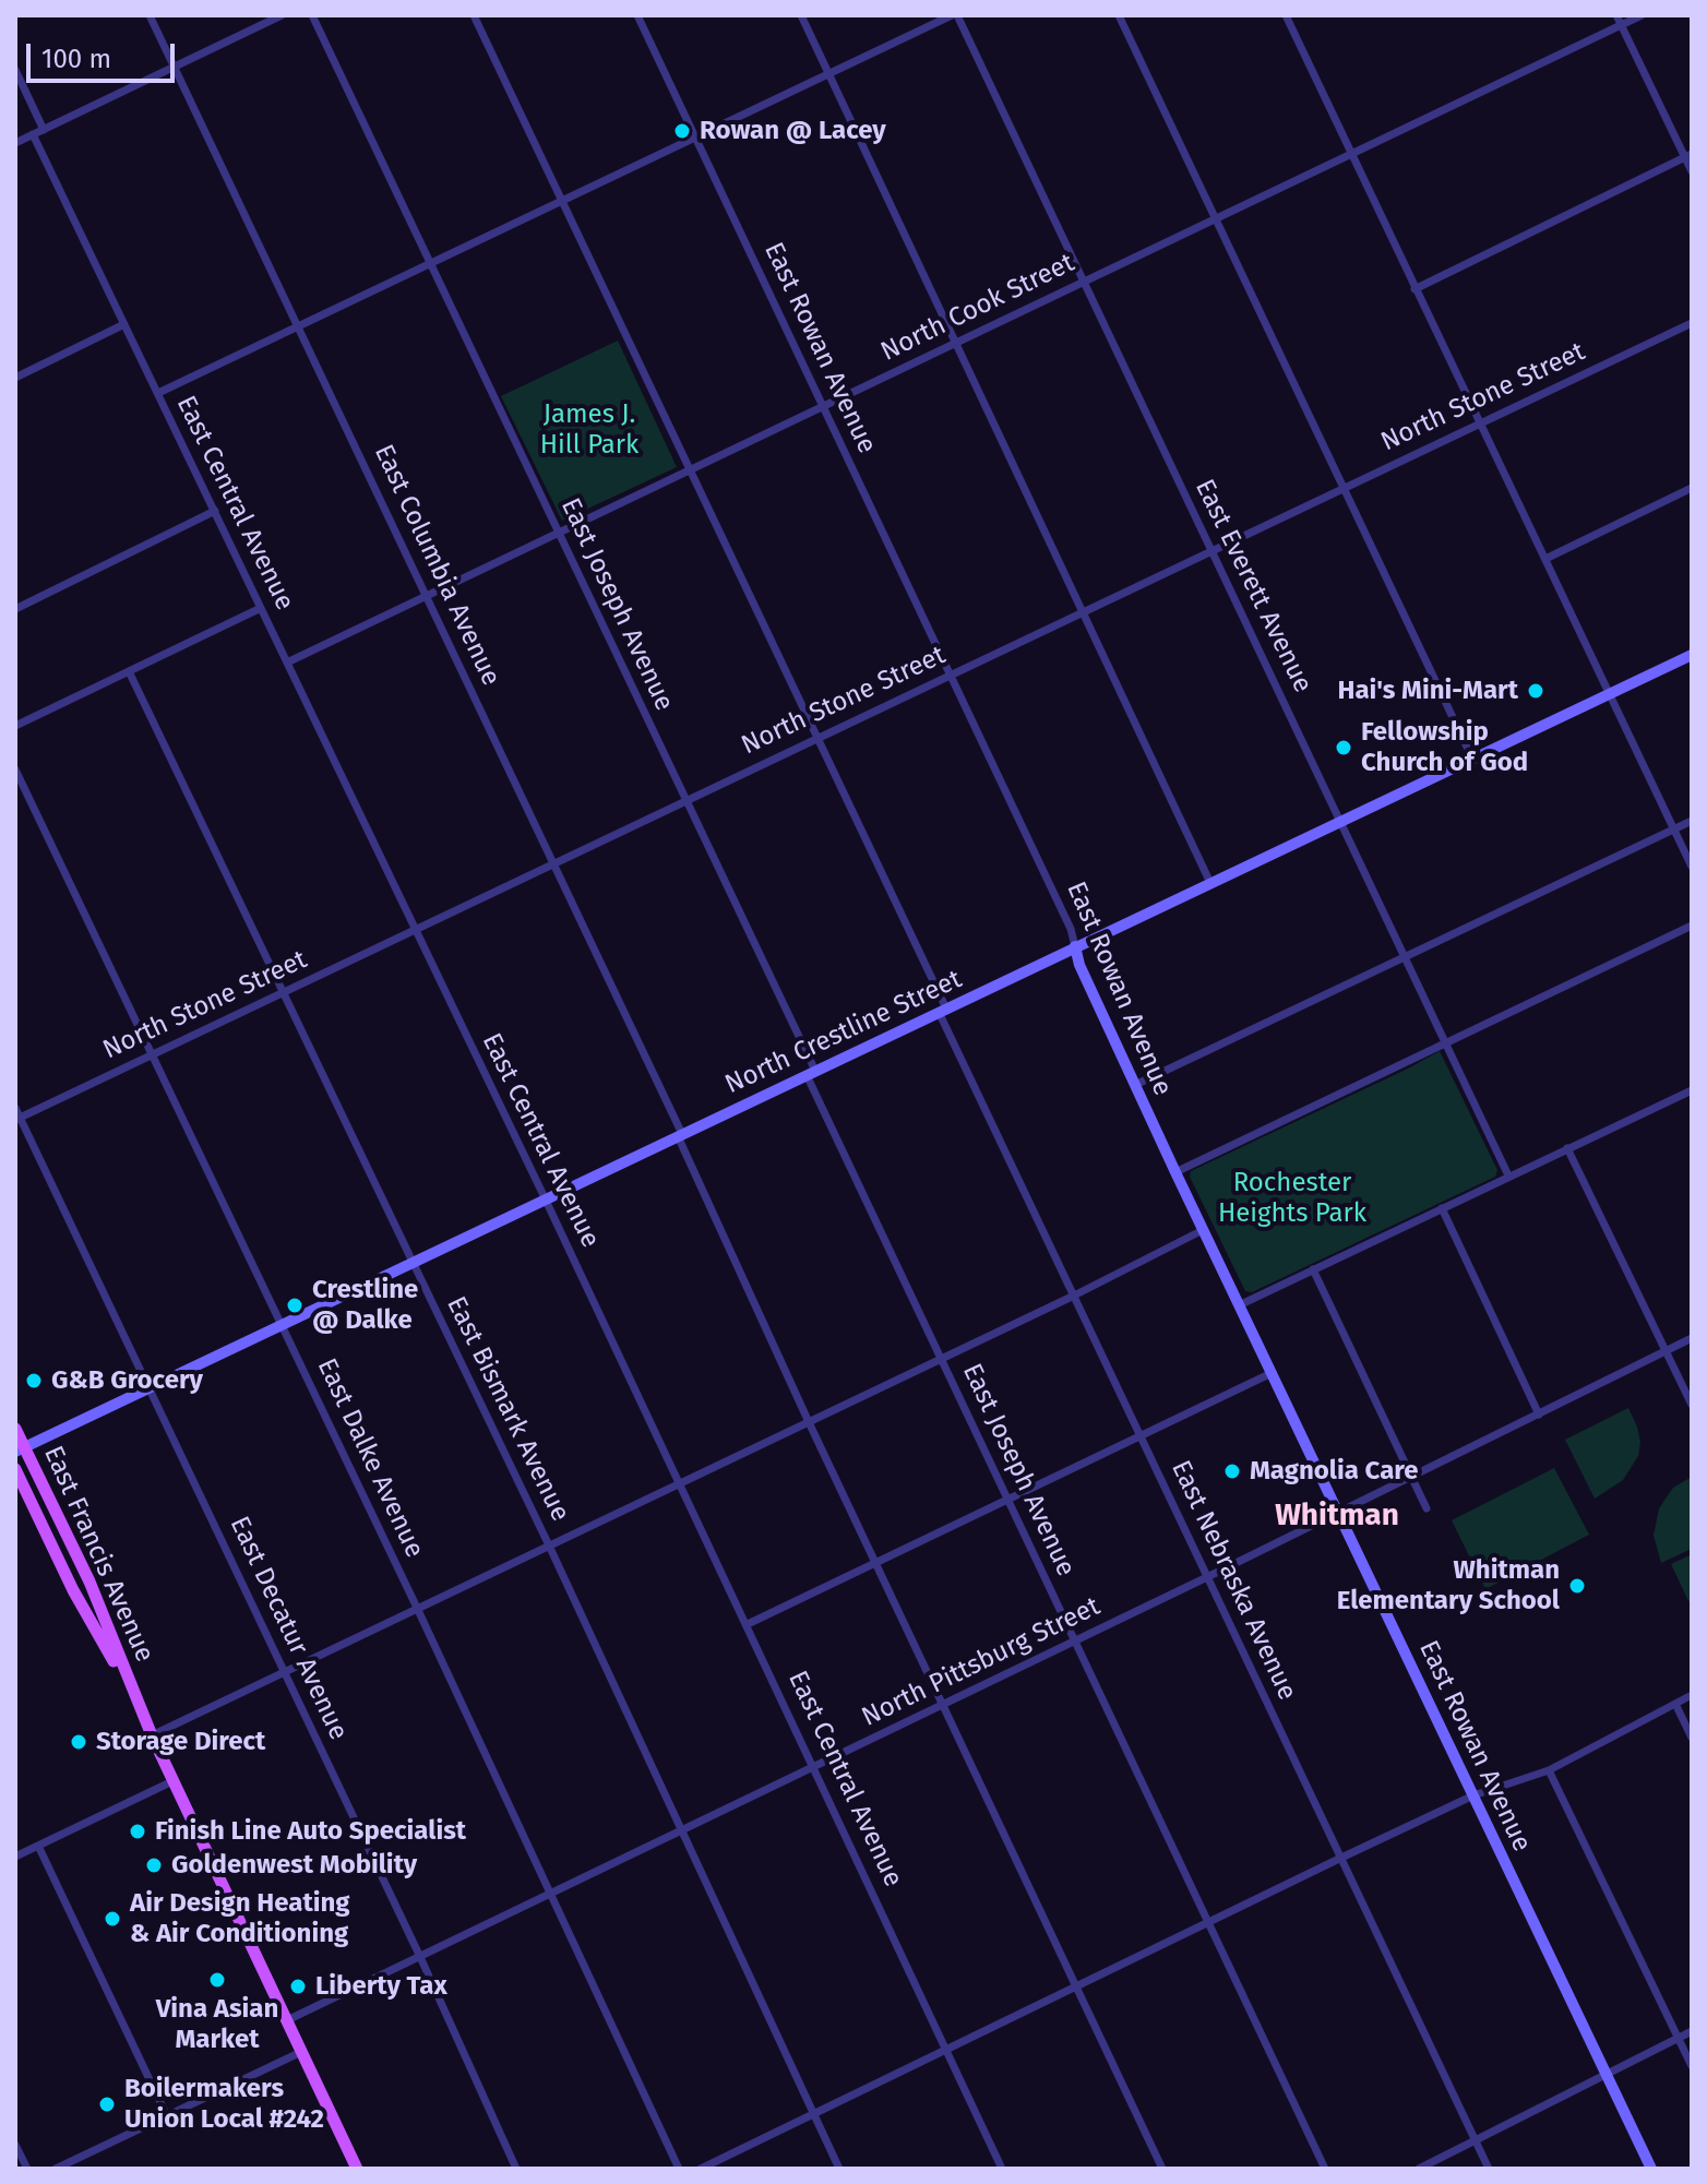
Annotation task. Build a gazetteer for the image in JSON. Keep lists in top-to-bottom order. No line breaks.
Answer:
{"streets":{"main road":["East Rowan Avenue","North Crestline Street","East Francis Avenue"],"street":["North Cook Street","North Stone Street","East Central Avenue","East Columbia Avenue","East Everett Avenue","East Joseph Avenue","East Bismark Avenue","East Dalke Avenue","East Nebraska Avenue","East Decatur Avenue","North Pittsburg Street"]},"crossings":[["North Cook Street","East Rowan Avenue"],["North Cook Street","East Central Avenue"],["North Cook Street","East Columbia Avenue"],["North Cook Street","East Everett Avenue"],["North Cook Street","East Joseph Avenue"],["North Cook Street","East Nebraska Avenue"],["East Rowan Avenue","North Stone Street"],["East Rowan Avenue","North Crestline Street"],["East Rowan Avenue","North Pittsburg Street"],["North Stone Street","East Central Avenue"],["North Stone Street","East Columbia Avenue"],["North Stone Street","East Everett Avenue"],["North Stone Street","East Joseph Avenue"],["North Stone Street","East Bismark Avenue"],["North Stone Street","East Dalke Avenue"],["North Stone Street","East Nebraska Avenue"],["North Stone Street","East Decatur Avenue"],["East Central Avenue","North Crestline Street"],["East Central Avenue","North Pittsburg Street"],["East Columbia Avenue","North Crestline Street"],["East Columbia Avenue","North Pittsburg Street"],["East Everett Avenue","North Crestline Street"],["East Joseph Avenue","North Crestline Street"],["East Joseph Avenue","North Pittsburg Street"],["North Crestline Street","East Bismark Avenue"],["North Crestline Street","East Dalke Avenue"],["North Crestline Street","East Francis Avenue"],["North Crestline Street","East Nebraska Avenue"],["North Crestline Street","East Decatur Avenue"],["East Bismark Avenue","North Pittsburg Street"],["East Dalke Avenue","North Pittsburg Street"],["East Francis Avenue","North Pittsburg Street"],["East Nebraska Avenue","North Pittsburg Street"],["East Decatur Avenue","North Pittsburg Street"]],"districts":["Whitman"],"parks":["James J. Hill Park","Rochester Heights Park"],"places":["Rowan @ Lacey","Hai's Mini-Mart","Fellowship Church of God","Crestline @ Dalke","G&B Grocery","Magnolia Care","Whitman Elementary School","Storage Direct","Finish Line Auto Specialist","Goldenwest Mobility","Air Design Heating & Air Conditioning","Vina Asian Market","Liberty Tax","Boilermakers Union Local #242"],"scale_bar":"100 m"}
